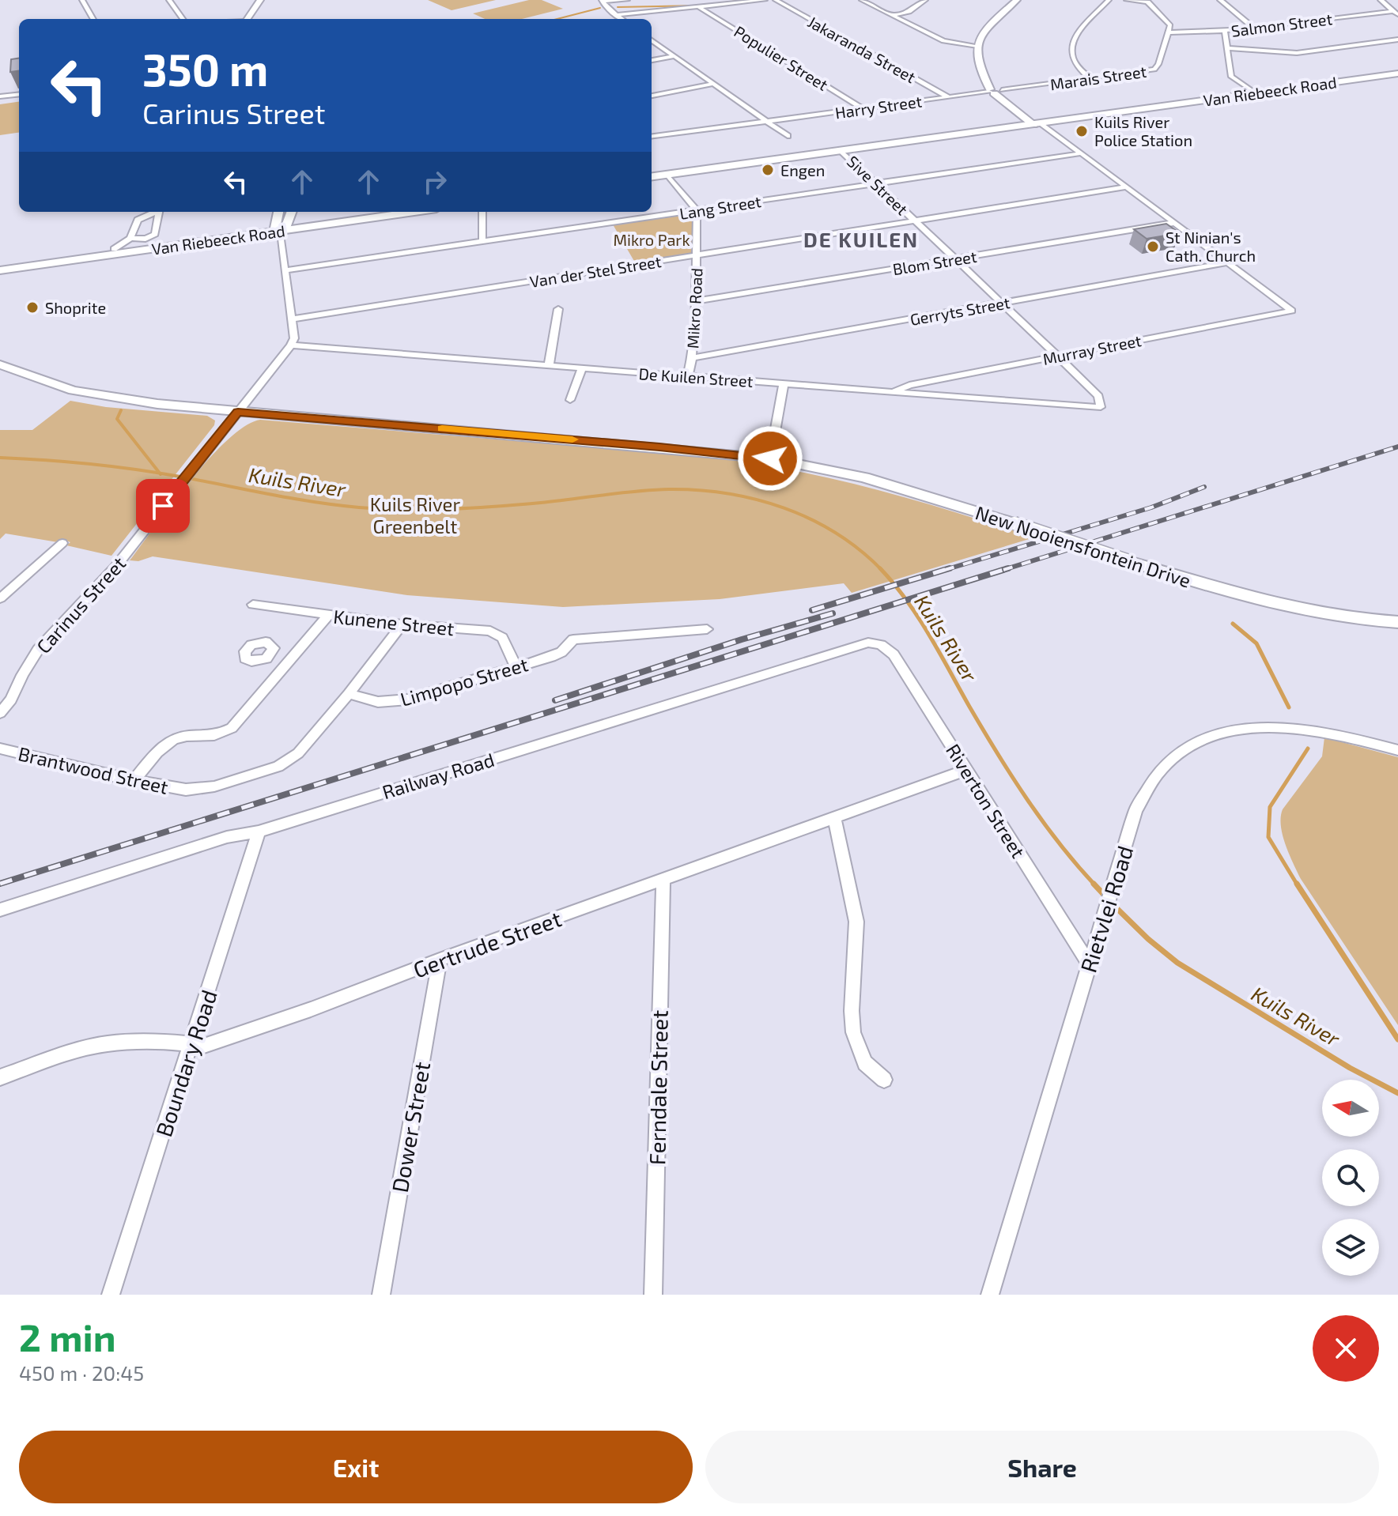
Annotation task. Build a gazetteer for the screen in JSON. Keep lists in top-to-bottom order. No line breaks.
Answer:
{"streets":{"main road":["Van Riebeeck Road"],"street":["Salmon Street","Jakaranda Street","Populier Street","Marais Street","Harry Street","Sive Street","Lang Street","Blom Street","Van der Stel Street","Mikro Road","Gerryts Street","Murray Street","De Kuilen Street","New Nooiensfontein Drive","Carinus Street","Kunene Street","Limpopo Street","Brantwood Street","Railway Road","Riverton Street","Rietvlei Road","Gertrude Street","Boundary Road","Ferndale Street","Dower Street"]},"crossings":[["Salmon Street","Marais Street"],["Jakaranda Street","Harry Street"],["Populier Street","Harry Street"],["Marais Street","Harry Street"],["Van Riebeeck Road","Sive Street"],["Sive Street","Lang Street"],["Sive Street","Blom Street"],["Sive Street","Van der Stel Street"],["Sive Street","Gerryts Street"],["Sive Street","Murray Street"],["Sive Street","De Kuilen Street"],["Lang Street","Mikro Road"],["Blom Street","Mikro Road"],["Van der Stel Street","Mikro Road"],["Mikro Road","Gerryts Street"],["Mikro Road","De Kuilen Street"],["Gerryts Street","Murray Street"],["Murray Street","De Kuilen Street"],["De Kuilen Street","Carinus Street"],["New Nooiensfontein Drive","Carinus Street"],["Kunene Street","Limpopo Street"],["Kunene Street","Brantwood Street"],["Limpopo Street","Brantwood Street"],["Railway Road","Riverton Street"],["Railway Road","Boundary Road"],["Riverton Street","Rietvlei Road"],["Riverton Street","Gertrude Street"],["Gertrude Street","Boundary Road"],["Gertrude Street","Ferndale Street"],["Gertrude Street","Dower Street"]],"districts":["DE KUILEN"],"water":["Kuils River"],"parks":["Mikro Park","Kuils River Greenbelt"],"places":["Kuils River Police Station","Engen","St Ninian's Cath. Church","Shoprite"],"north":"left","page":{"turn":["350 m","Carinus Street"],"heading":["2 min","450 m · 20:45"],"buttons":["Exit","Share"]}}
